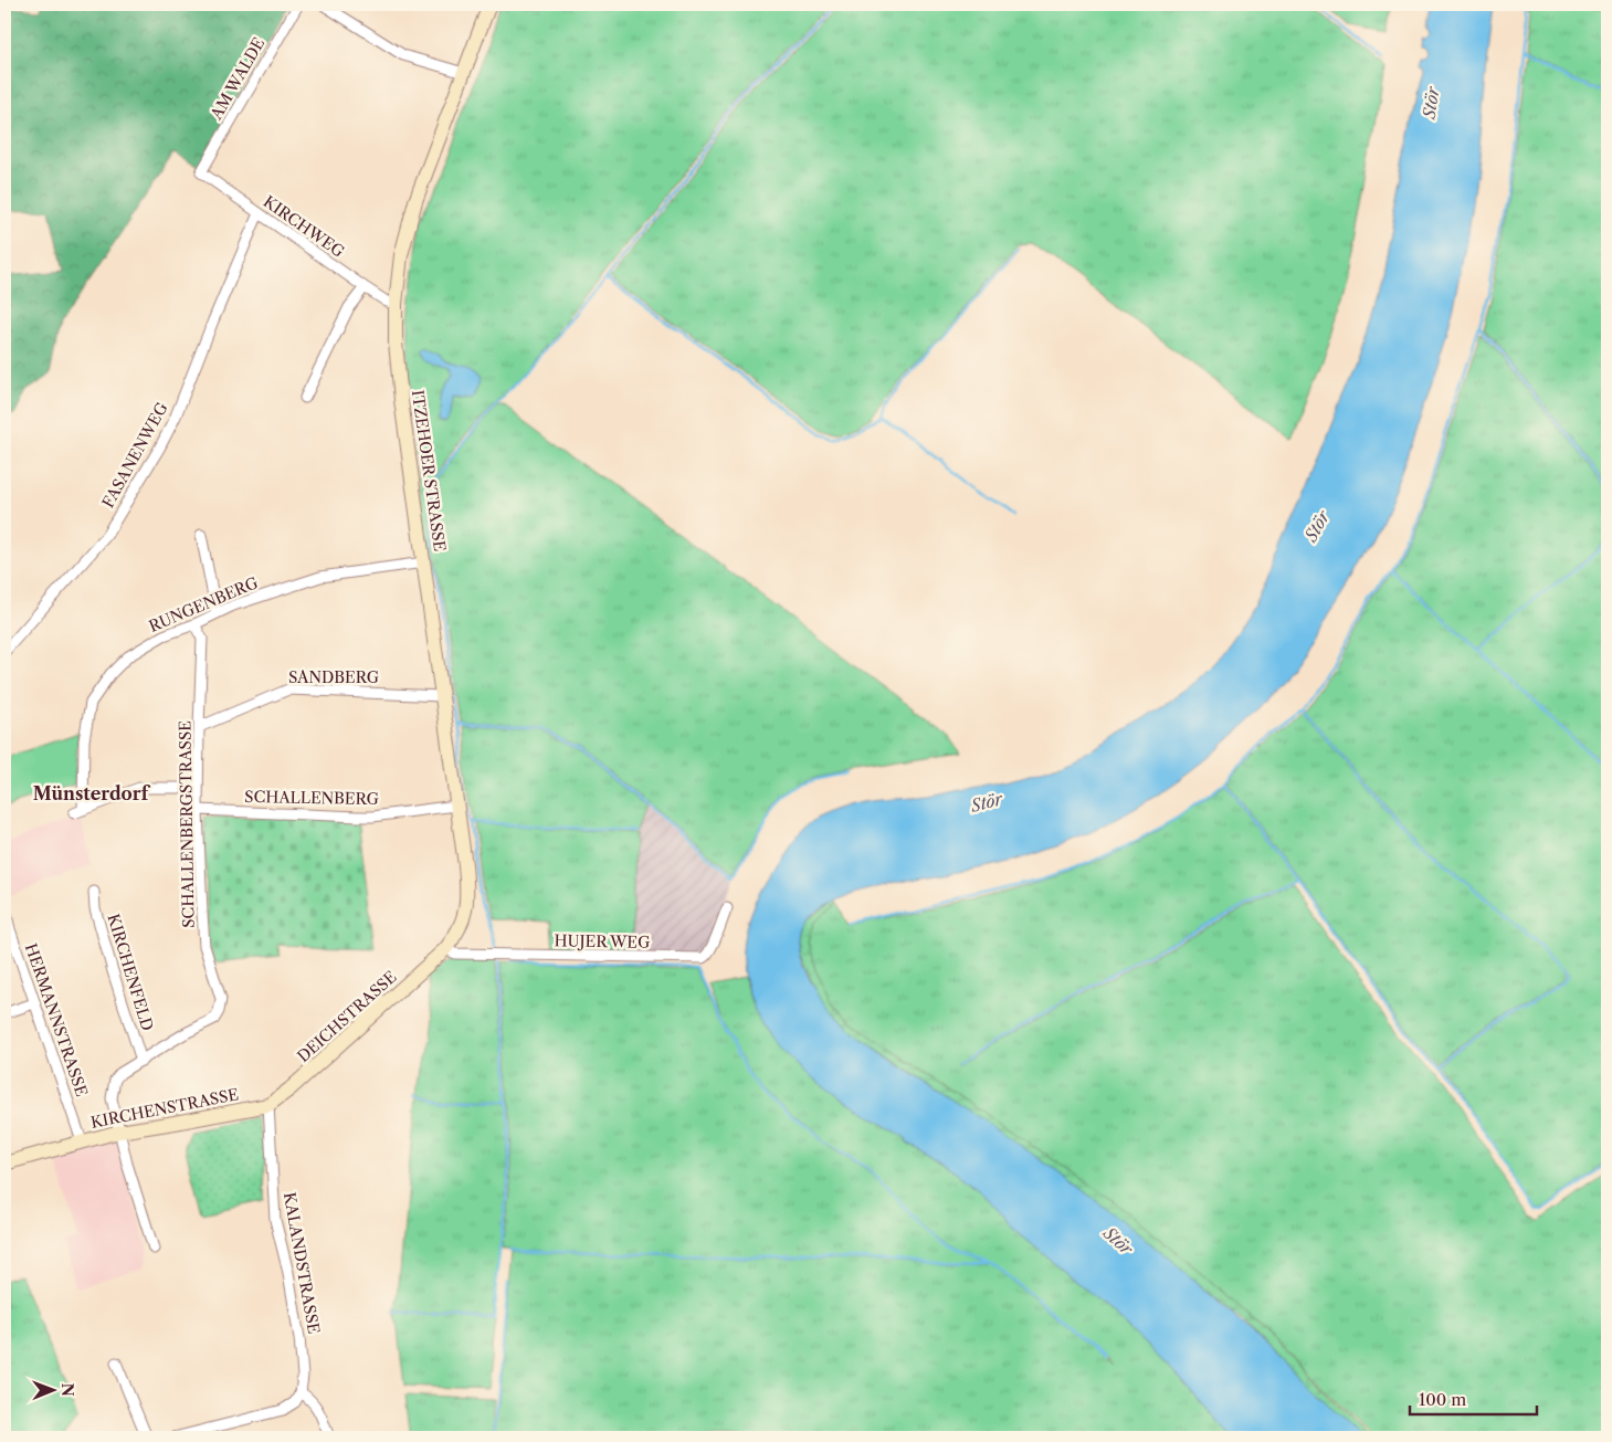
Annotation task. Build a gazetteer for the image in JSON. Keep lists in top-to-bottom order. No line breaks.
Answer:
{"streets":{"street":["AM WALDE","KIRCHWEG","FASANENWEG","ITZEHOER STRASSE","RUNGENBERG","SANDBERG","SCHALLENBERG","SCHALLENBERGSTRASSE","HUJER WEG","KIRCHENFELD","DEICHSTRASSE","HERMANNSTRASSE","KIRCHENSTRASSE","KALANDSTRASSE"]},"crossings":[["AM WALDE","KIRCHWEG"],["KIRCHWEG","FASANENWEG"],["KIRCHWEG","ITZEHOER STRASSE"],["ITZEHOER STRASSE","RUNGENBERG"],["ITZEHOER STRASSE","SANDBERG"],["ITZEHOER STRASSE","SCHALLENBERG"],["ITZEHOER STRASSE","HUJER WEG"],["ITZEHOER STRASSE","DEICHSTRASSE"],["RUNGENBERG","SCHALLENBERGSTRASSE"],["SANDBERG","SCHALLENBERGSTRASSE"],["SCHALLENBERG","SCHALLENBERGSTRASSE"],["SCHALLENBERGSTRASSE","KIRCHENFELD"],["SCHALLENBERGSTRASSE","KIRCHENSTRASSE"],["HUJER WEG","DEICHSTRASSE"],["DEICHSTRASSE","KIRCHENSTRASSE"],["DEICHSTRASSE","KALANDSTRASSE"],["HERMANNSTRASSE","KIRCHENSTRASSE"],["KIRCHENSTRASSE","KALANDSTRASSE"]],"districts":["Münsterdorf"],"water":["Stör"],"scale_bar":"100 m","north":"right"}
